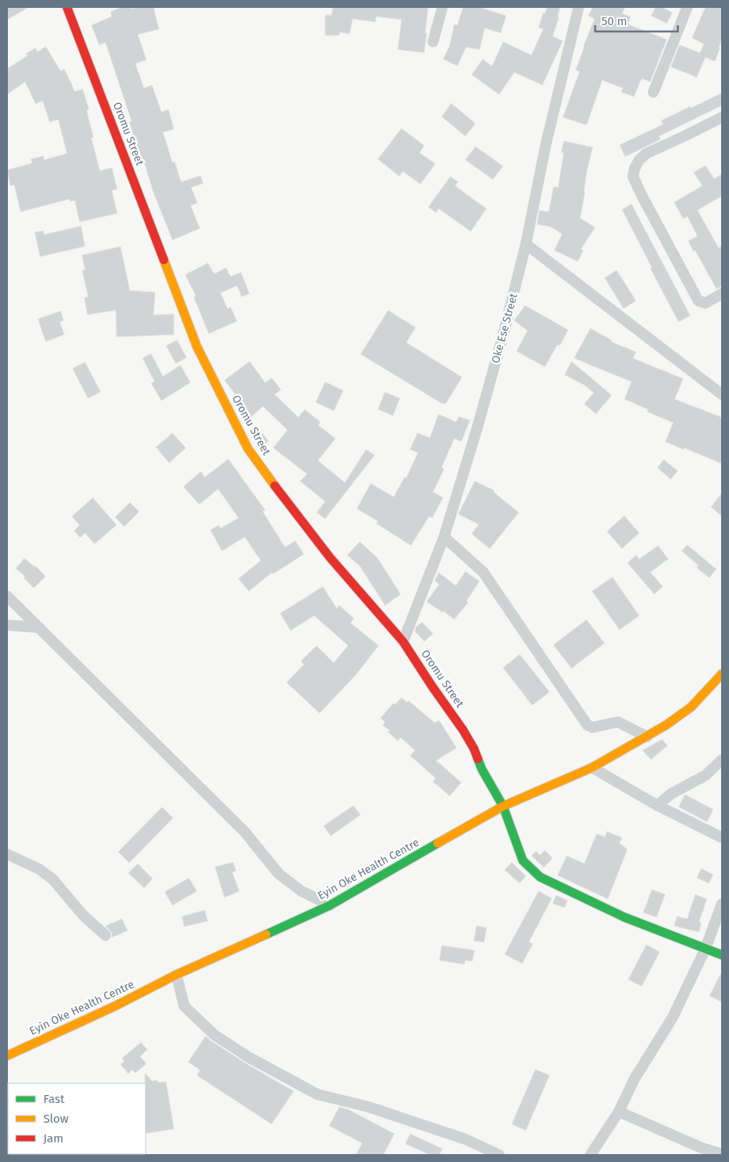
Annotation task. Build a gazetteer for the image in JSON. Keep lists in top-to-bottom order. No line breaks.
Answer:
{"streets":{"street":["Oromu Street","Oke Ese Street","Eyin Oke Health Centre"]},"crossings":[["Oromu Street","Oke Ese Street"],["Oromu Street","Eyin Oke Health Centre"]],"legend":["Fast","Slow","Jam"],"scale_bar":"50 m"}
